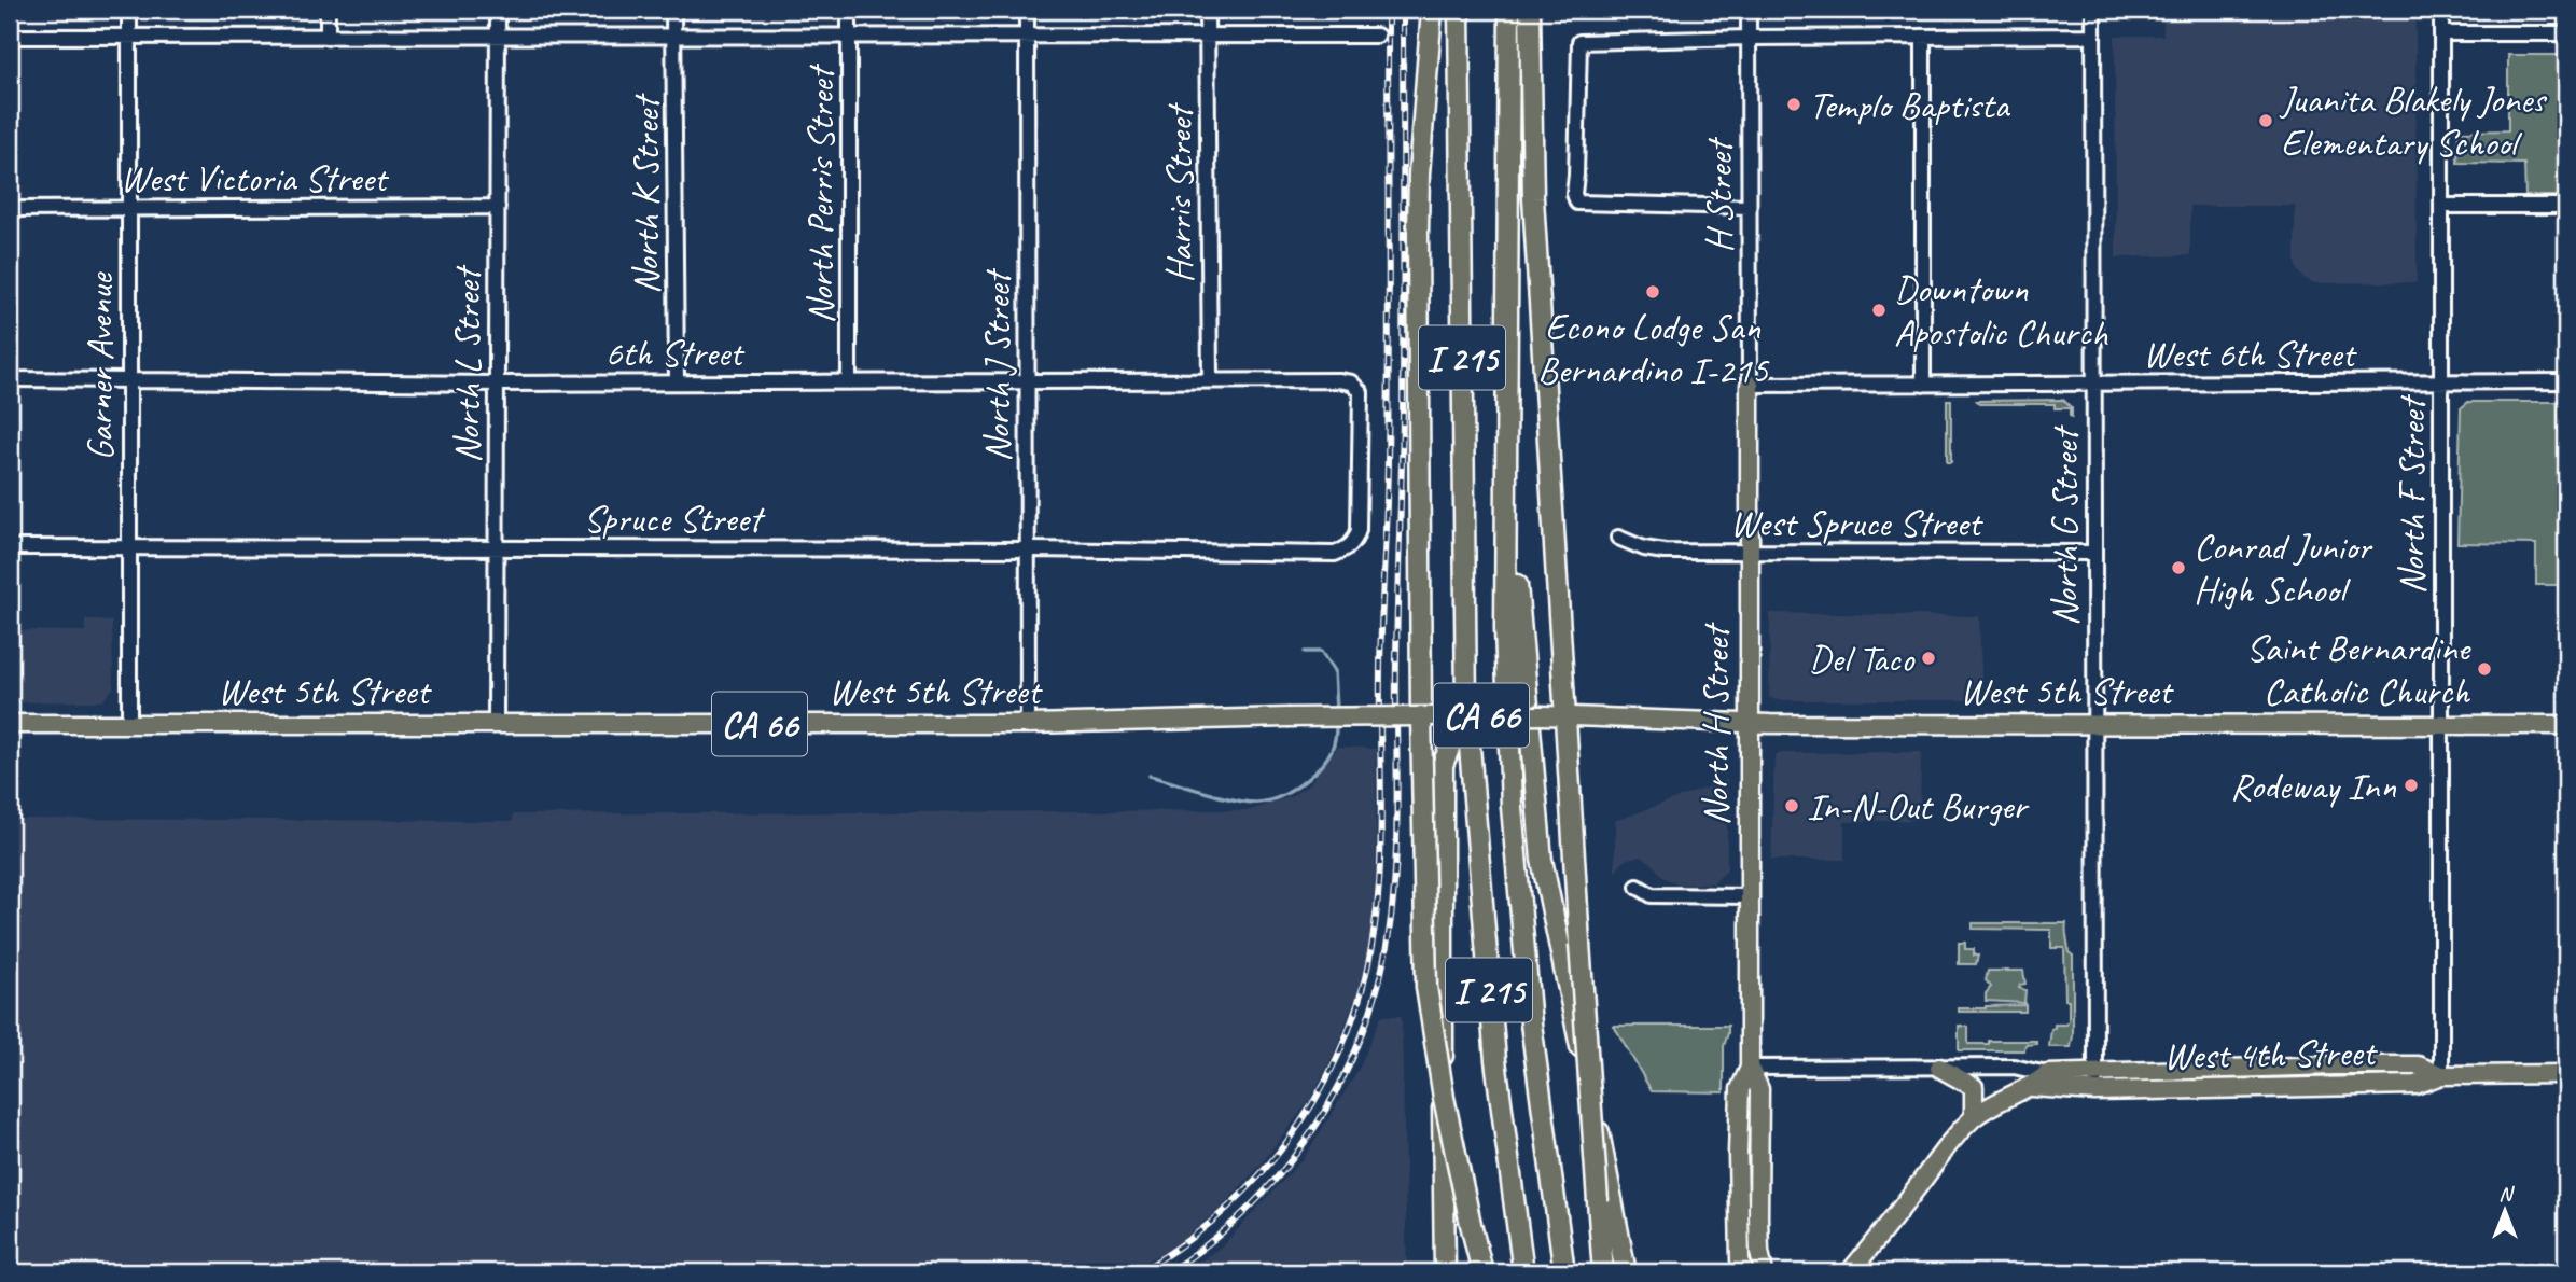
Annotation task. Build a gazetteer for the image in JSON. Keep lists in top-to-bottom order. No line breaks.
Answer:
{"streets":{"highway":["I 215"],"main road":["West 5th Street","CA 66","North H Street","West 4th Street"],"street":["West Victoria Street","Harris Street","North K Street","North Perris Street","H Street","6th Street","West 6th Street","North L Street","Garner Avenue","North J Street","North F Street","Spruce Street","West Spruce Street","North G Street"]},"crossings":[["West Victoria Street","North L Street"],["West Victoria Street","Garner Avenue"],["Harris Street","6th Street"],["North K Street","6th Street"],["North Perris Street","6th Street"],["H Street","West 6th Street"],["H Street","North H Street"],["6th Street","North L Street"],["6th Street","Garner Avenue"],["6th Street","North J Street"],["6th Street","Spruce Street"],["West 6th Street","North F Street"],["West 6th Street","North G Street"],["West 6th Street","North H Street"],["North L Street","Spruce Street"],["North L Street","West 5th Street"],["Garner Avenue","Spruce Street"],["Garner Avenue","West 5th Street"],["North J Street","Spruce Street"],["North J Street","West 5th Street"],["North F Street","West 5th Street"],["North F Street","West 4th Street"],["West Spruce Street","North G Street"],["West Spruce Street","North H Street"],["North G Street","West 5th Street"],["North G Street","West 4th Street"],["West 5th Street","North H Street"]],"places":["Templo Baptista","Juanita Blakely Jones Elementary School","Econo Lodge San Bernardino I-215","Downtown Apostolic Church","Conrad Junior High School","Del Taco","Saint Bernardine Catholic Church","Rodeway Inn","In-N-Out Burger"],"north":"top"}
